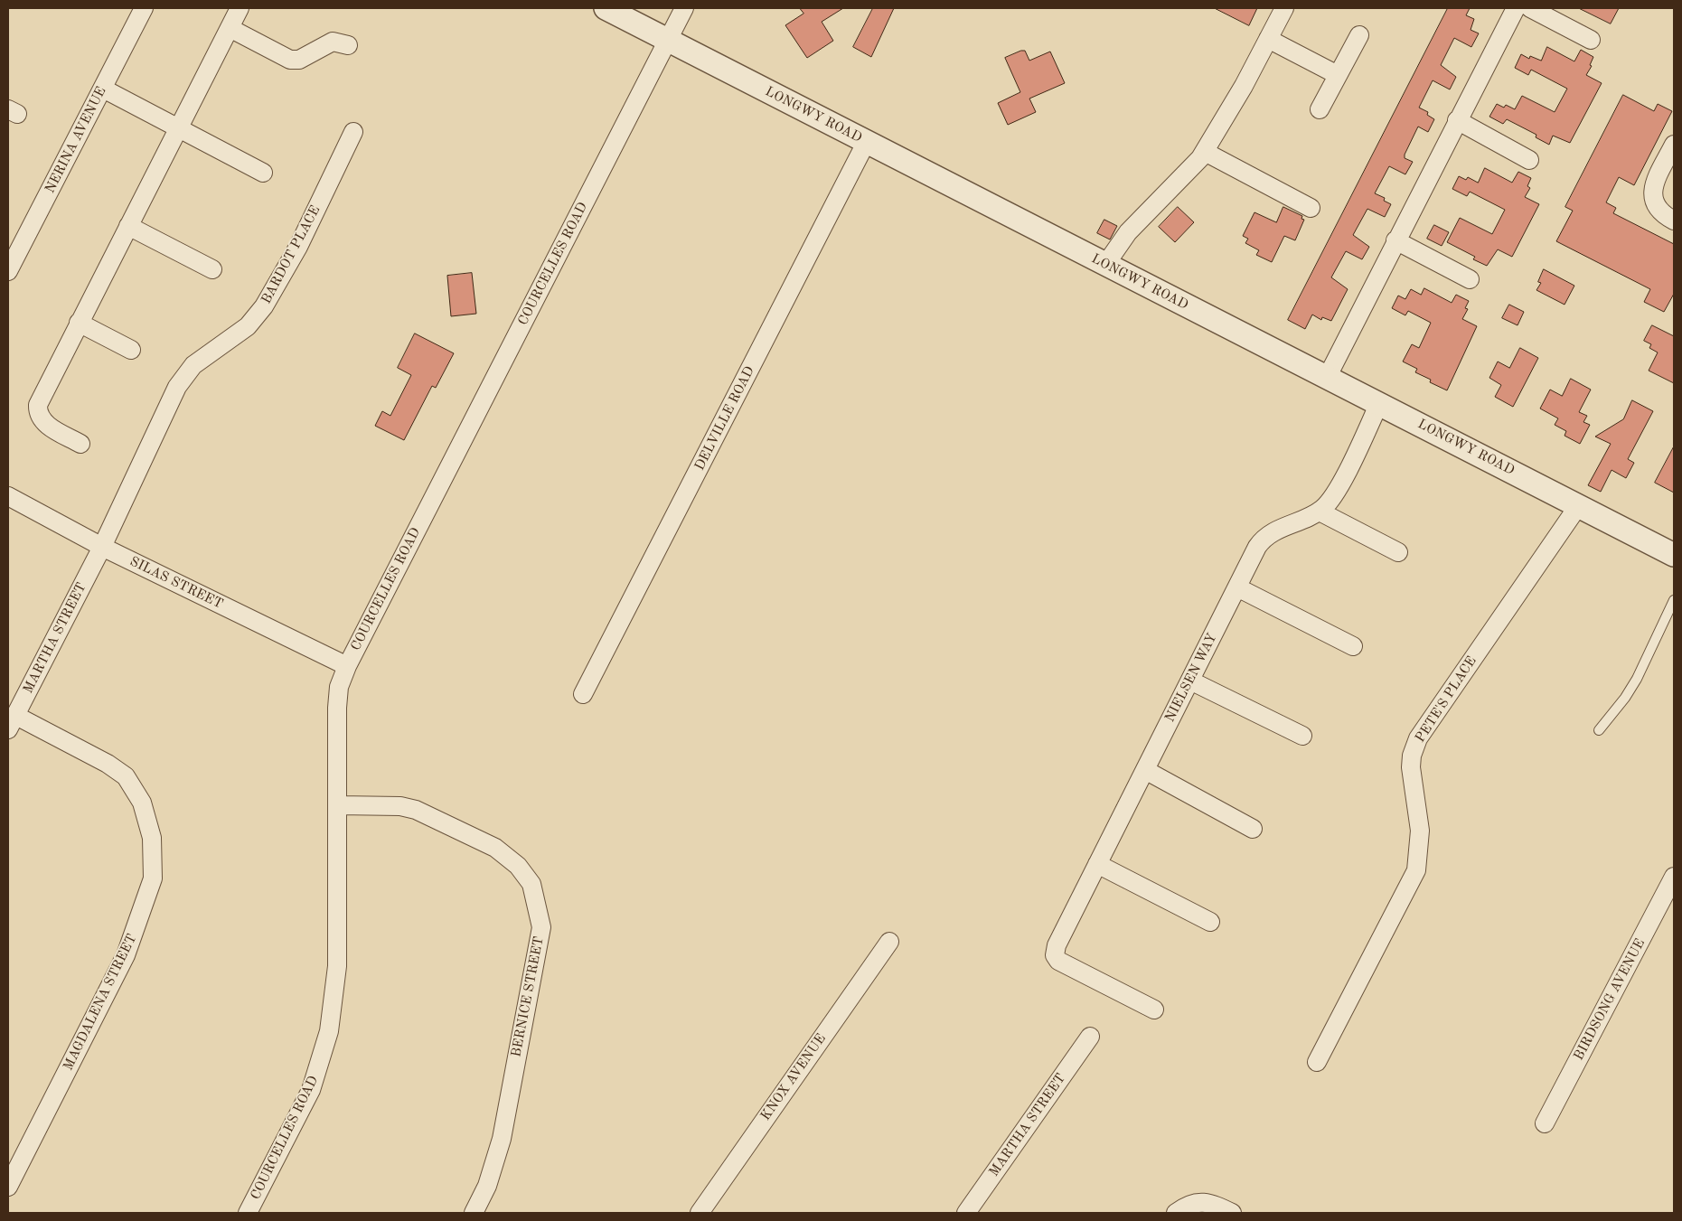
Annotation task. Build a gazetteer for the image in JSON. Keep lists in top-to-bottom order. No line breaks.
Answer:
{"streets":{"street":["LONGWY ROAD","NERINA AVENUE","BARDOT PLACE","COURCELLES ROAD","DELVILLE ROAD","SILAS STREET","MARTHA STREET","NIELSEN WAY","PETE'S PLACE","BERNICE STREET","BIRDSONG AVENUE","MAGDALENA STREET","KNOX AVENUE"]},"crossings":[["LONGWY ROAD","COURCELLES ROAD"],["LONGWY ROAD","DELVILLE ROAD"],["LONGWY ROAD","NIELSEN WAY"],["LONGWY ROAD","PETE'S PLACE"],["BARDOT PLACE","SILAS STREET"],["BARDOT PLACE","MARTHA STREET"],["COURCELLES ROAD","SILAS STREET"],["COURCELLES ROAD","BERNICE STREET"],["SILAS STREET","MARTHA STREET"],["MARTHA STREET","MAGDALENA STREET"]]}
